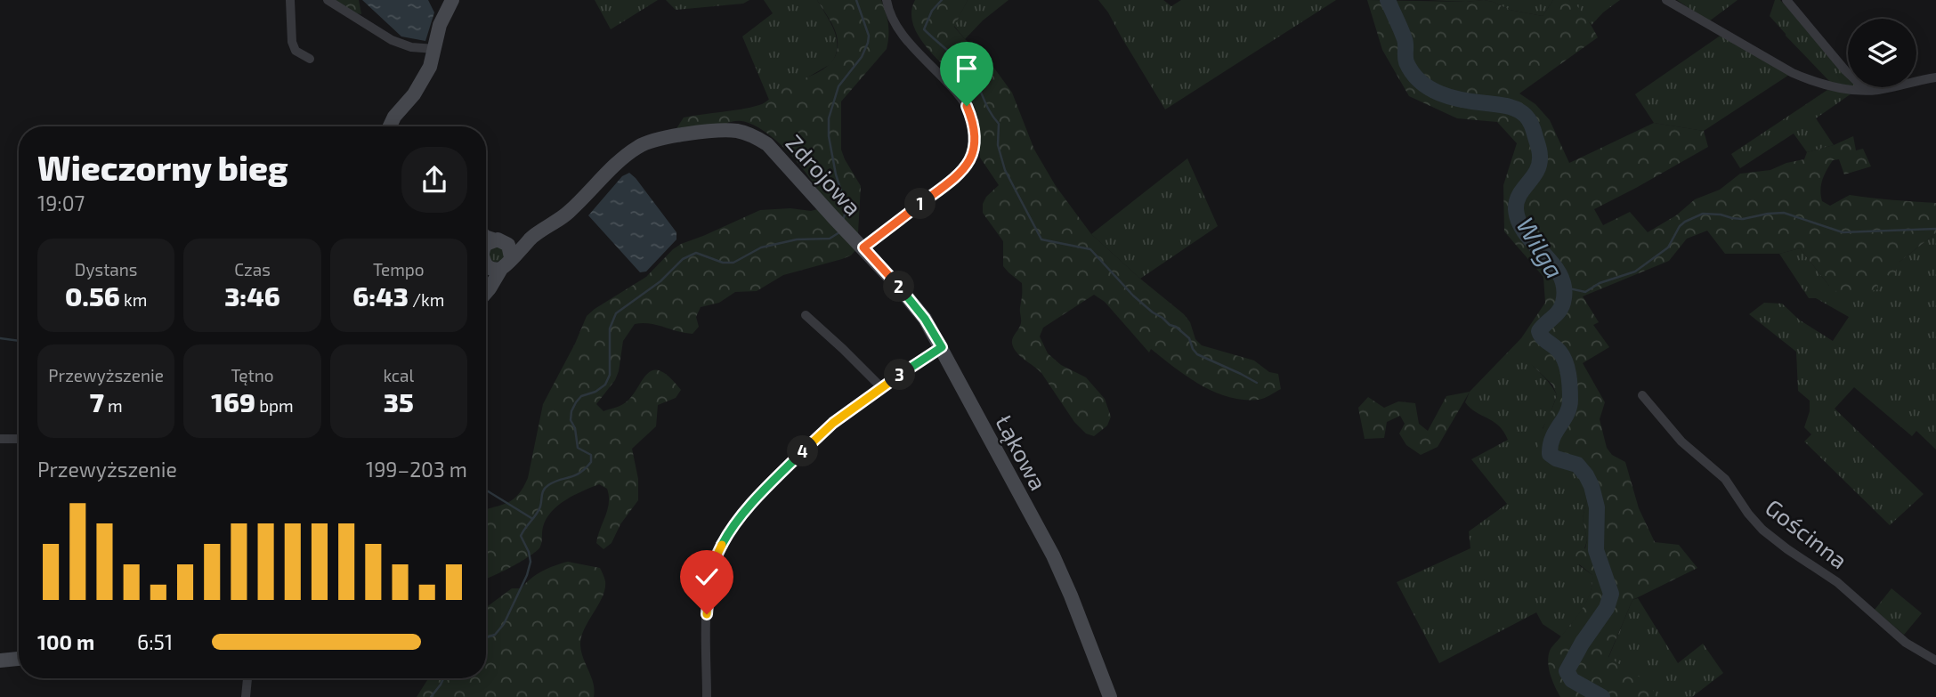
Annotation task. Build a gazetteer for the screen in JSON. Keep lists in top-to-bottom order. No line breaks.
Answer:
{"streets":{"street":["Zdrojowa","Łąkowa","Gościnna"]},"crossings":[["Zdrojowa","Łąkowa"]],"water":["Wilga"],"page":{"heading":["Wieczorny bieg","19:07"],"pins":["1","2","3","4"],"stats":[["Dystans","0.56 km"],["Czas","3:46"],["Tempo","6:43 /km"],["Przewyższenie","7 m"],["Tętno","169 bpm"],["kcal","35"]],"chart":["Przewyższenie","199–203 m"],"list":[{"name":"100 m","note":"6:51"}]}}
